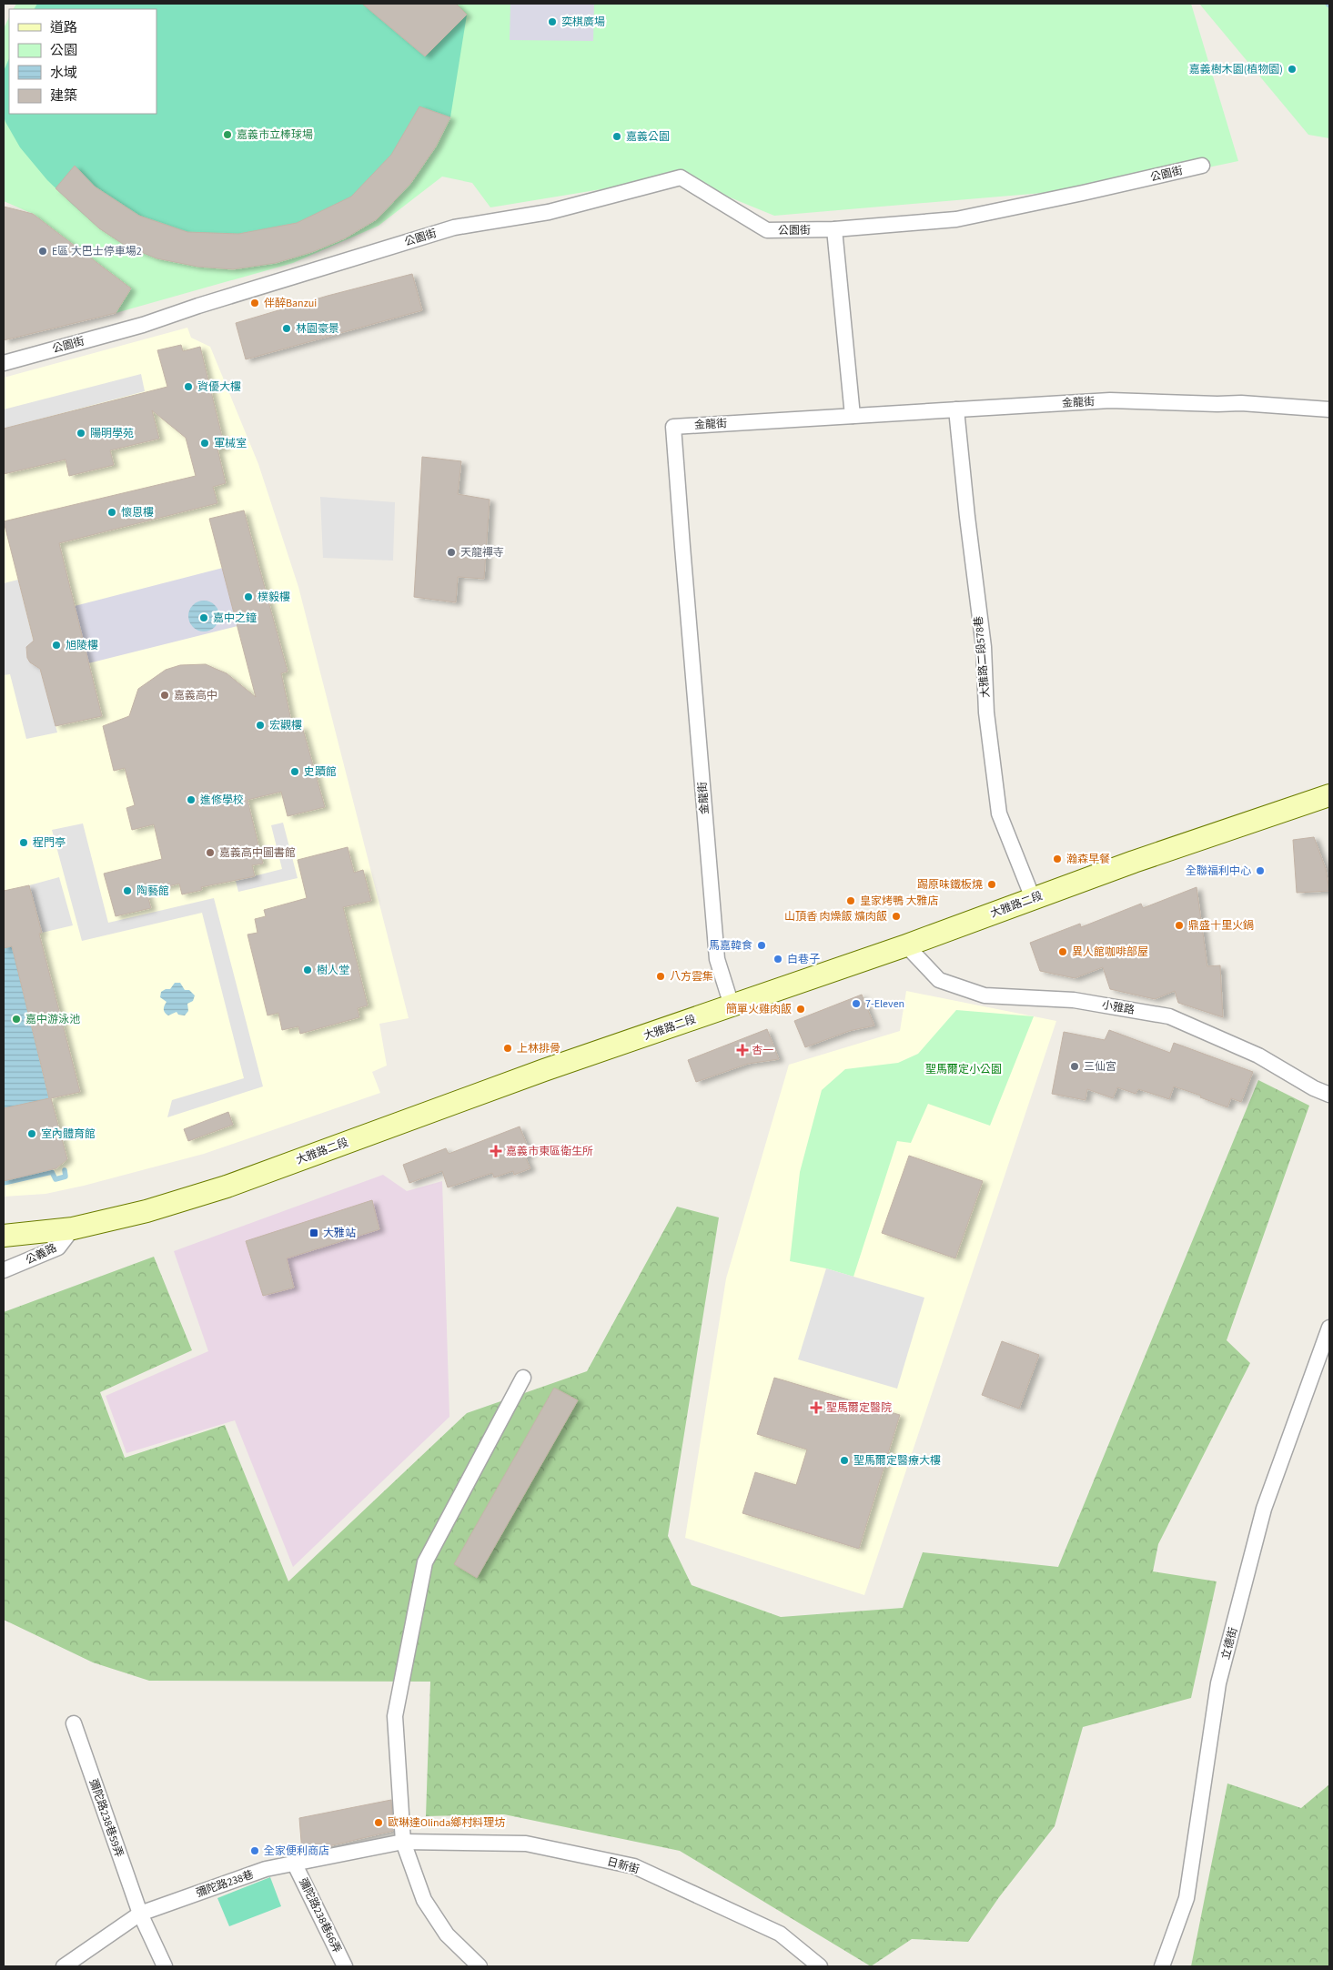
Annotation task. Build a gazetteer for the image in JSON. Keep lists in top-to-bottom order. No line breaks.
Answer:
{"streets":{"main road":["大雅路二段"],"street":["公園街","金龍街","大雅路二段578巷","小雅路","公義路","立德街","彌陀路238巷59弄","日新街","彌陀路238巷","彌陀路238巷66弄"]},"crossings":[["金龍街","大雅路二段578巷"],["金龍街","大雅路二段"],["大雅路二段578巷","大雅路二段"],["大雅路二段","小雅路"],["大雅路二段","公義路"],["彌陀路238巷59弄","彌陀路238巷"],["日新街","彌陀路238巷"],["彌陀路238巷","彌陀路238巷66弄"]],"parks":["聖馬爾定小公園"],"places":{"other":["奕棋廣場","嘉義樹木園(植物園)","嘉義市立棒球場","嘉義公園","E區 大巴士停車場2","伴醉Banzui","林園豪景","資優大樓","陽明學苑","軍械室","懷恩樓","天龍禪寺","樸毅樓","嘉中之鐘","旭陵樓","嘉義高中","宏觀樓","史蹟館","進修學校","程門亭","嘉義高中圖書館","瀚森早餐","全聯福利中心","踢原味鐵板燒","陶藝館","皇家烤鴨 大雅店","山頂香 肉燥飯 爌肉飯","鼎盛十里火鍋","馬嘉韓食","異人館咖啡部屋","白巷子","樹人堂","八方雲集","7-Eleven","簡單火雞肉飯","嘉中游泳池","上林排骨","三仙宮","室內體育館","聖馬爾定醫療大樓","歐琳達Olinda鄉村料理坊","全家便利商店"],"health":["杏一","嘉義市東區衛生所","聖馬爾定醫院"],"transit":["大雅站"]},"legend":["道路","公園","水域","建築"]}
